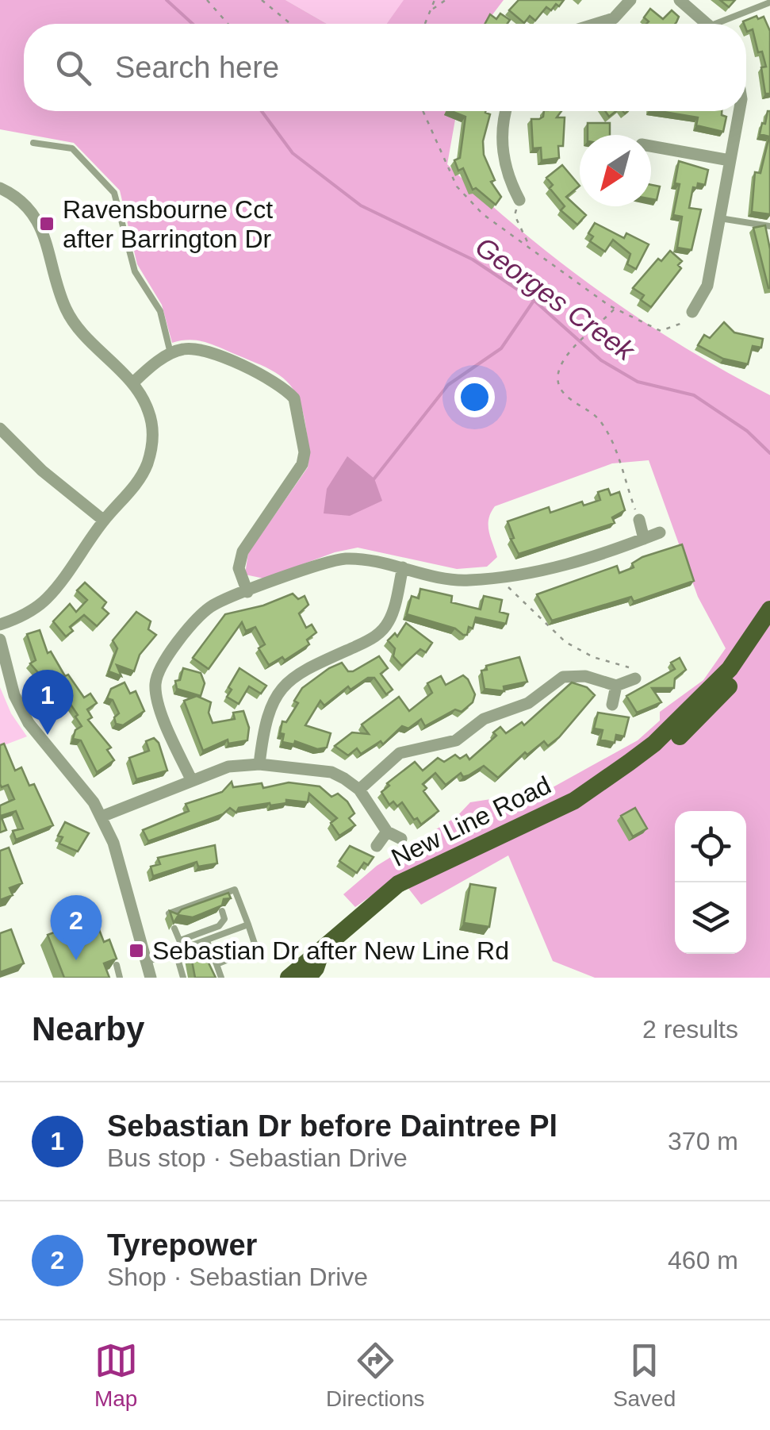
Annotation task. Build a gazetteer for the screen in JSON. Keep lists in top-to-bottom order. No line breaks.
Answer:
{"streets":{"main road":["New Line Road"]},"water":["Georges Creek"],"places":{"transit":["Ravensbourne Cct after Barrington Dr","Sebastian Dr after New Line Rd"]},"north":"bottom left","page":{"search":"Search here","pins":["1","2"],"heading":["Nearby","2 results"],"list":[{"mark":"1","name":"Sebastian Dr before Daintree Pl","note":"Bus stop · Sebastian Drive","value":"370 m"},{"mark":"2","name":"Tyrepower","note":"Shop · Sebastian Drive","value":"460 m"}],"nav":["Map","Directions","Saved"]}}
